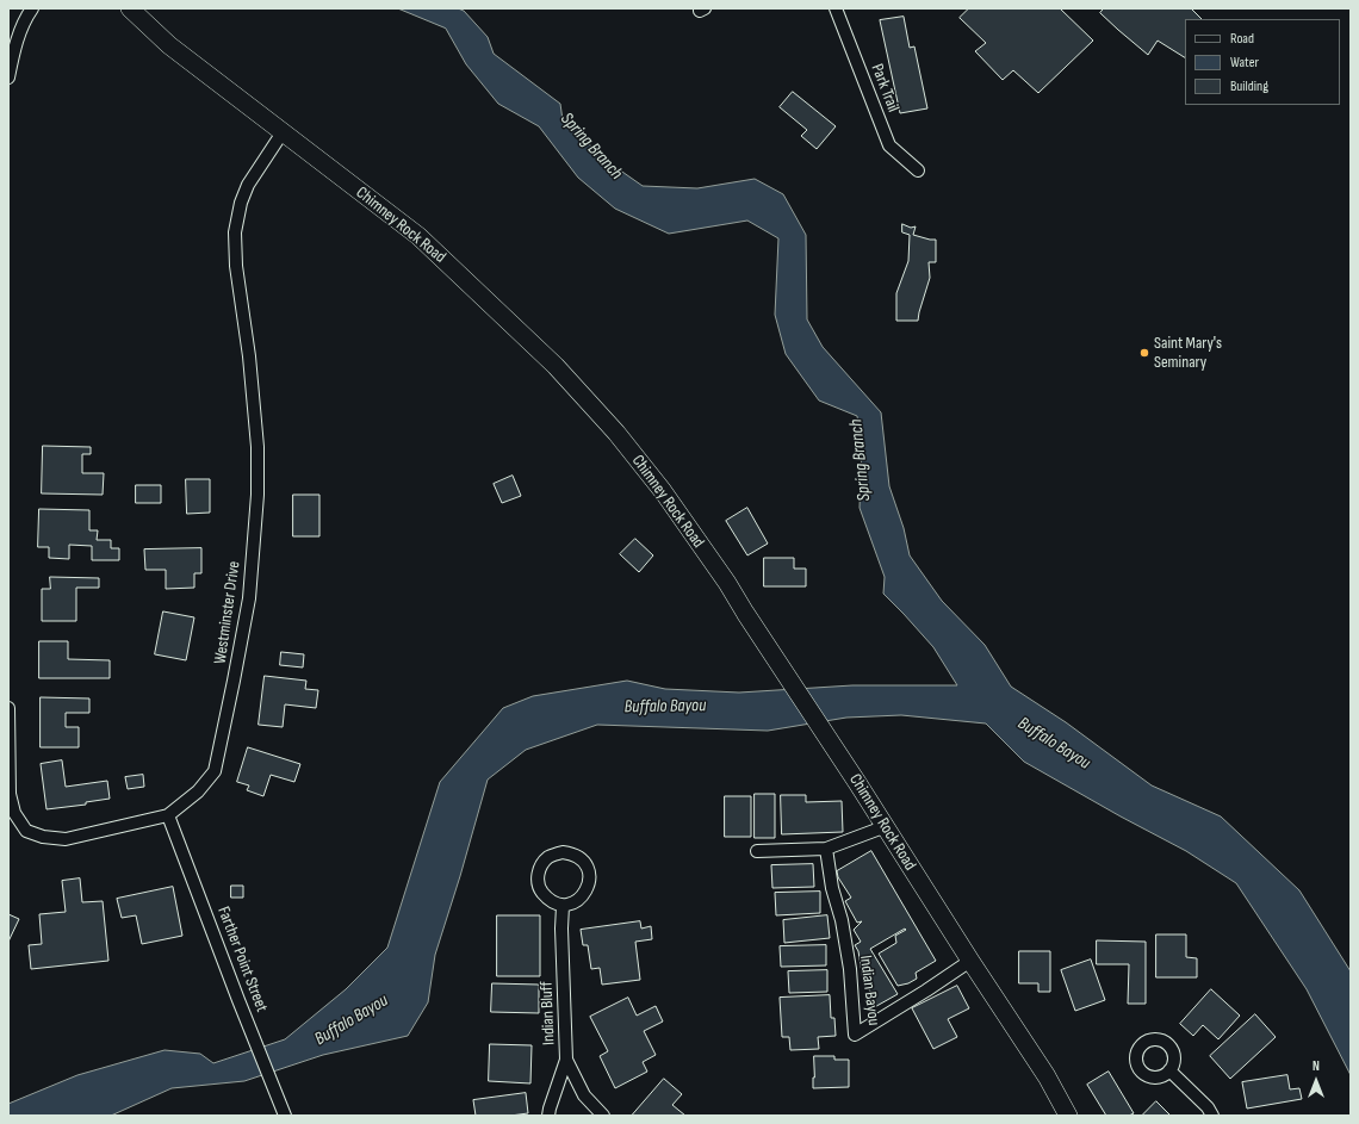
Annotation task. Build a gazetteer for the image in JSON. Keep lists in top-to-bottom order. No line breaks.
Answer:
{"streets":{"main road":["Chimney Rock Road"],"street":["Park Trail","Westminster Drive","Farther Point Street","Indian Bayou","Indian Bluff"]},"crossings":[["Chimney Rock Road","Westminster Drive"],["Chimney Rock Road","Indian Bayou"],["Westminster Drive","Farther Point Street"]],"water":["Spring Branch","Buffalo Bayou"],"places":["Saint Mary's Seminary"],"legend":["Road","Water","Building"],"north":"top"}
